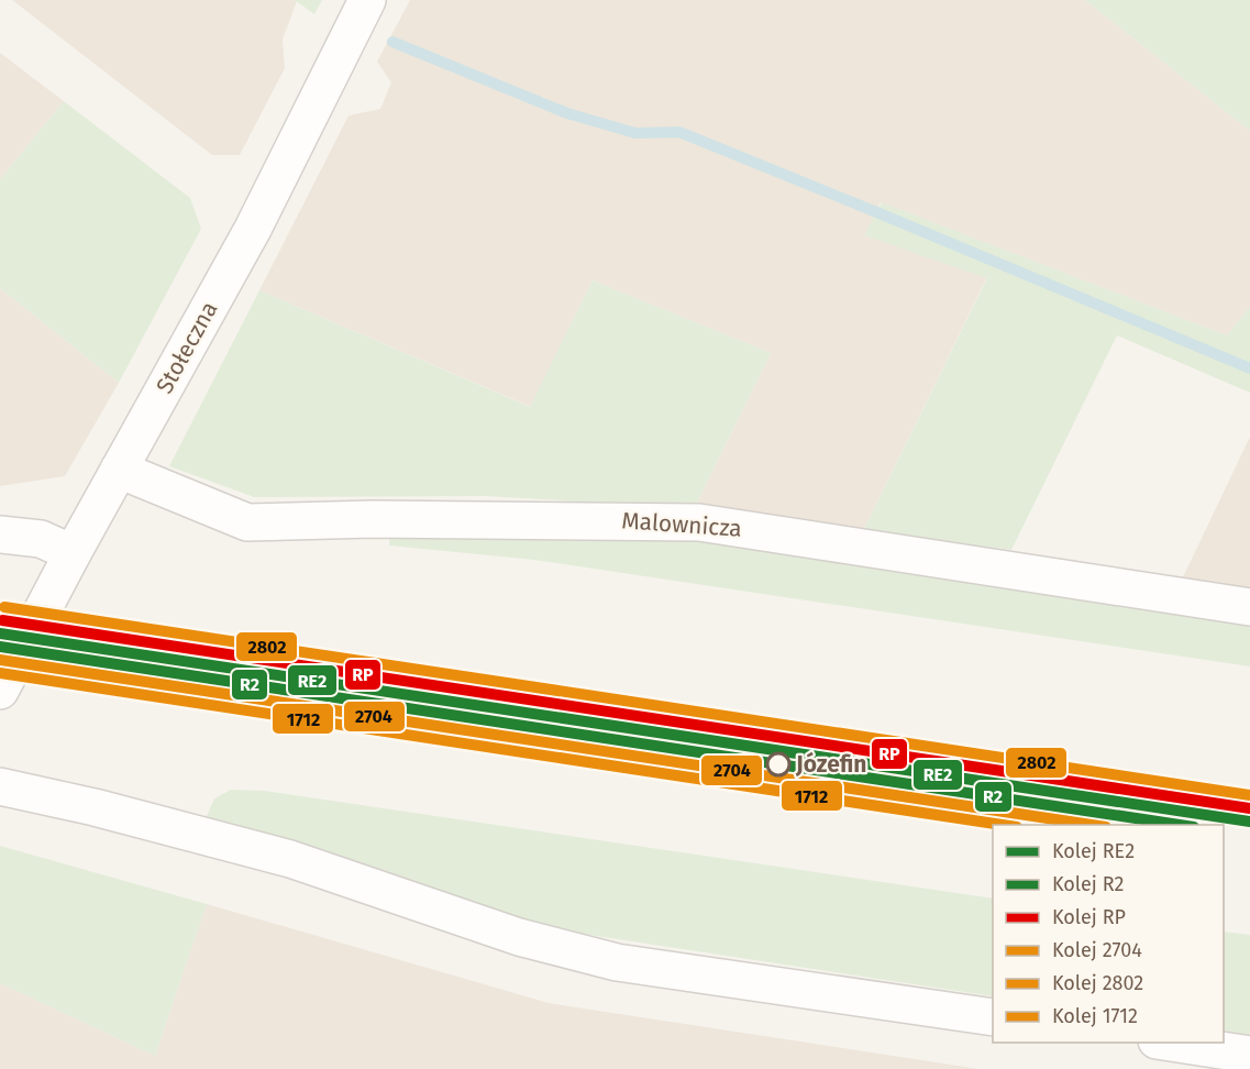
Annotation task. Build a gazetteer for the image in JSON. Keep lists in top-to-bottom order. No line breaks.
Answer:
{"streets":{"street":["Stołeczna","Malownicza"]},"crossings":[["Stołeczna","Malownicza"]],"places":["Józefin"],"lines":["rail line 2802","rail line RP","rail line RE2","rail line R2","rail line 2704","rail line 1712"],"legend":["Kolej RE2","Kolej R2","Kolej RP","Kolej 2704","Kolej 2802","Kolej 1712"]}
